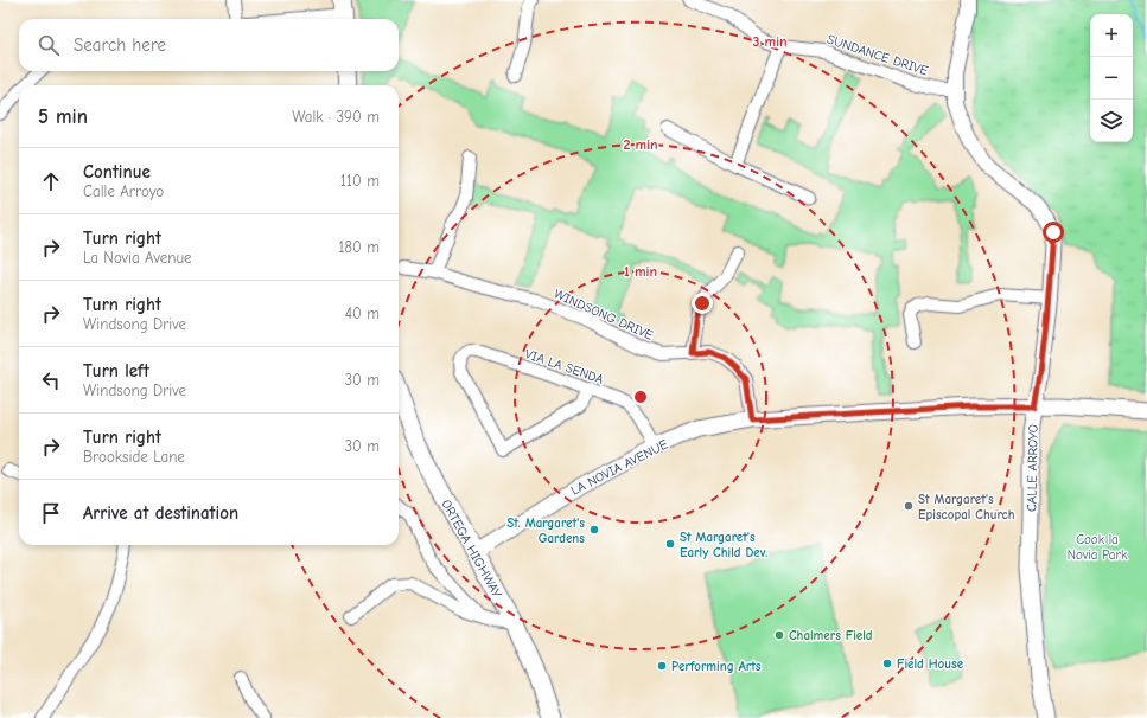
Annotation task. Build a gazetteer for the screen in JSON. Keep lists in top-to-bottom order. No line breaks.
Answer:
{"streets":{"main road":["LA NOVIA AVENUE","CALLE ARROYO","ORTEGA HIGHWAY"],"street":["SUNDANCE DRIVE","WINDSONG DRIVE","VIA LA SENDA"]},"crossings":[["SUNDANCE DRIVE","CALLE ARROYO"],["WINDSONG DRIVE","LA NOVIA AVENUE"],["VIA LA SENDA","LA NOVIA AVENUE"],["LA NOVIA AVENUE","CALLE ARROYO"],["LA NOVIA AVENUE","ORTEGA HIGHWAY"]],"parks":["Cook la Novia Park"],"places":["St Margaret's Episcopal Church","St. Margaret's Gardens","St Margaret's Early Child Dev.","Chalmers Field","Field House","Performing Arts"],"page":{"map_buttons":["+","−"],"search":"Search here","heading":["5 min","Walk · 390 m"],"list":[["Continue","Calle Arroyo","110 m"],["Turn right","La Novia Avenue","180 m"],["Turn right","Windsong Drive","40 m"],["Turn left","Windsong Drive","30 m"],["Turn right","Brookside Lane","30 m"],"Arrive at destination"]},"rings":["3 min","2 min","1 min"]}
